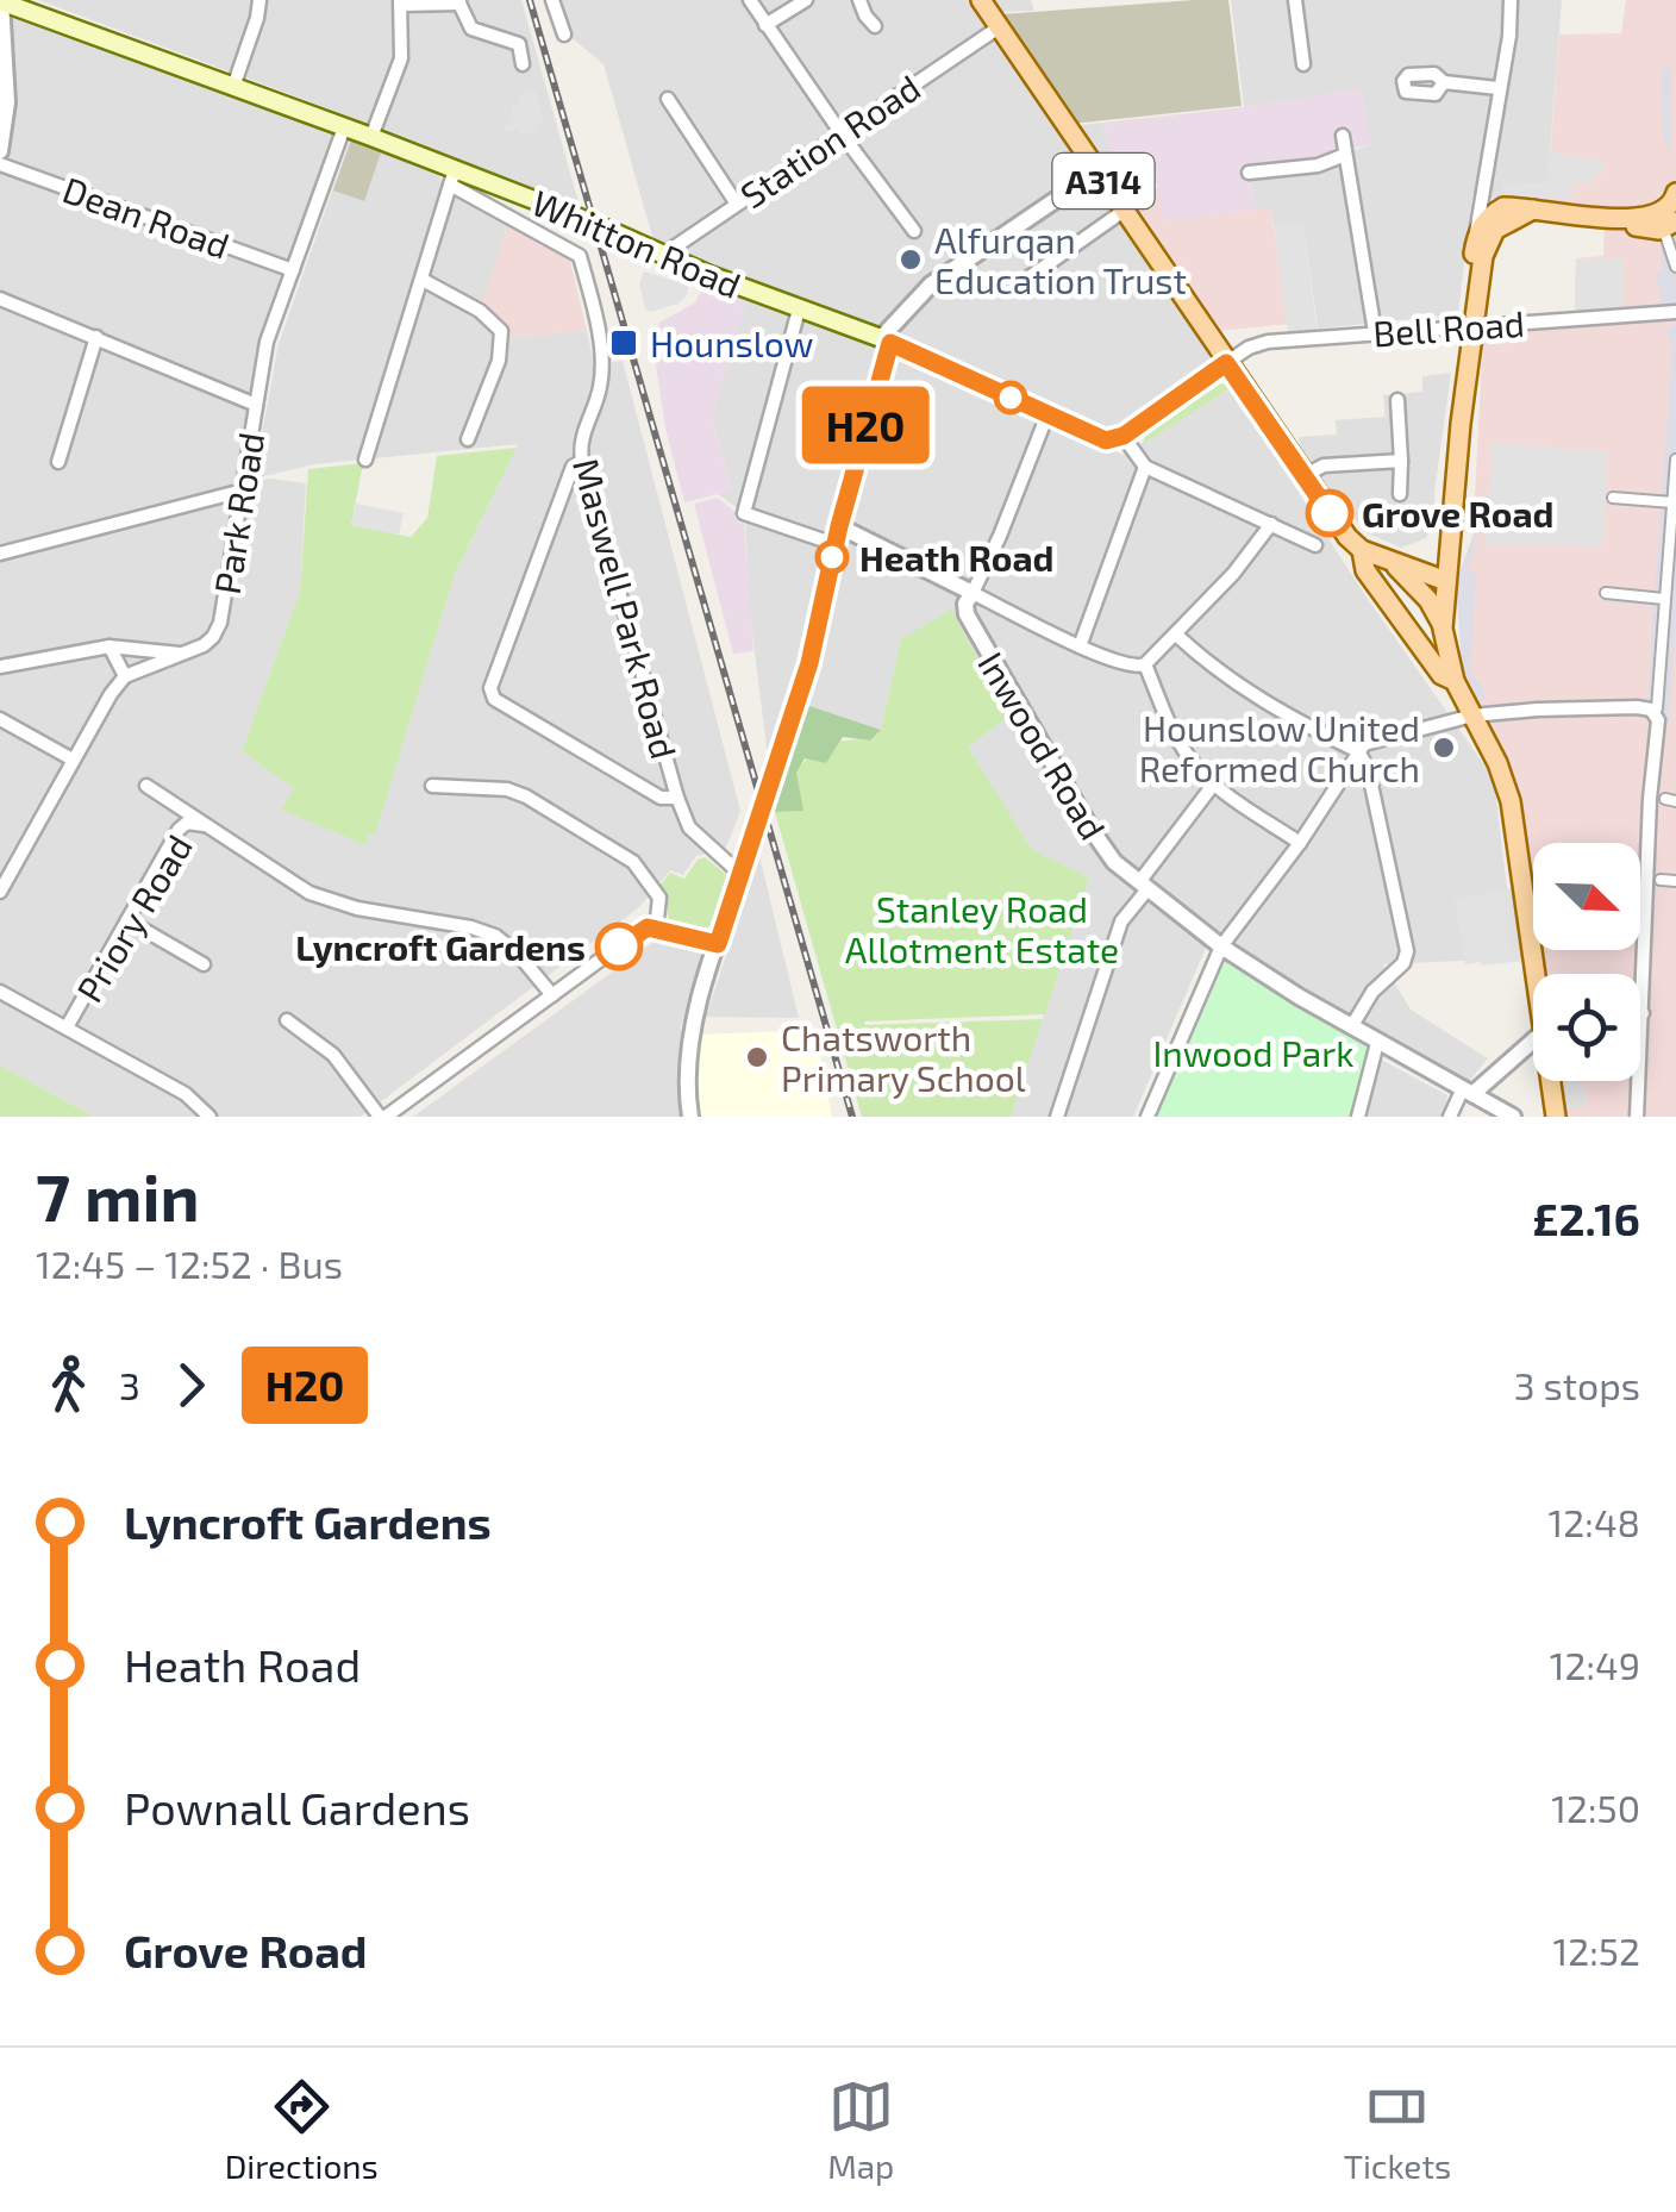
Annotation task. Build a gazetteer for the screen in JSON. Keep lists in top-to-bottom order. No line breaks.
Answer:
{"streets":{"main road":["A314","Whitton Road"],"street":["Station Road","Dean Road","Bell Road","Park Road","Maswell Park Road","Inwood Road","Priory Road"]},"crossings":[["Station Road","A314"],["Station Road","Whitton Road"],["A314","Bell Road"],["Dean Road","Park Road"],["Whitton Road","Park Road"],["Whitton Road","Maswell Park Road"]],"parks":["Stanley Road Allotment Estate","Inwood Park"],"places":{"other":["Alfurqan Education Trust","Grove Road","Heath Road","Hounslow United Reformed Church","Lyncroft Gardens","Chatsworth Primary School"],"transit":["Hounslow"]},"lines":["bus line H20"],"north":"bottom right","page":{"on_map":"H20","heading":["7 min","12:45 – 12:52 · Bus","£2.16"],"legs":["3","H20","3 stops"],"list":[{"name":"Lyncroft Gardens","value":"12:48"},{"name":"Heath Road","value":"12:49"},{"name":"Pownall Gardens","value":"12:50"},{"name":"Grove Road","value":"12:52"}],"tabs":["Directions","Map","Tickets"]}}
